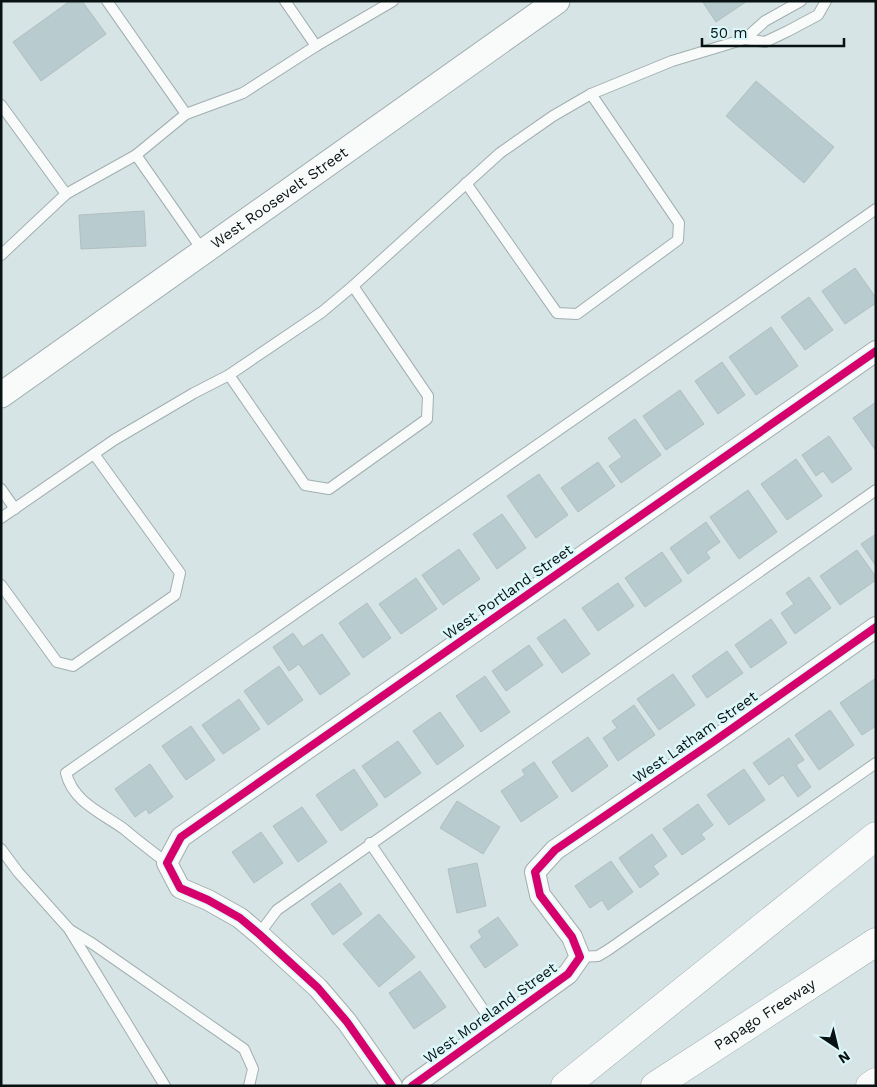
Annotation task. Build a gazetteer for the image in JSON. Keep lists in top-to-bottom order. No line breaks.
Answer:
{"streets":{"highway":["Papago Freeway"],"street":["West Roosevelt Street","West Portland Street","West Latham Street","West Moreland Street"]},"crossings":[["West Latham Street","West Moreland Street"]],"scale_bar":"50 m","north":"bottom right"}
